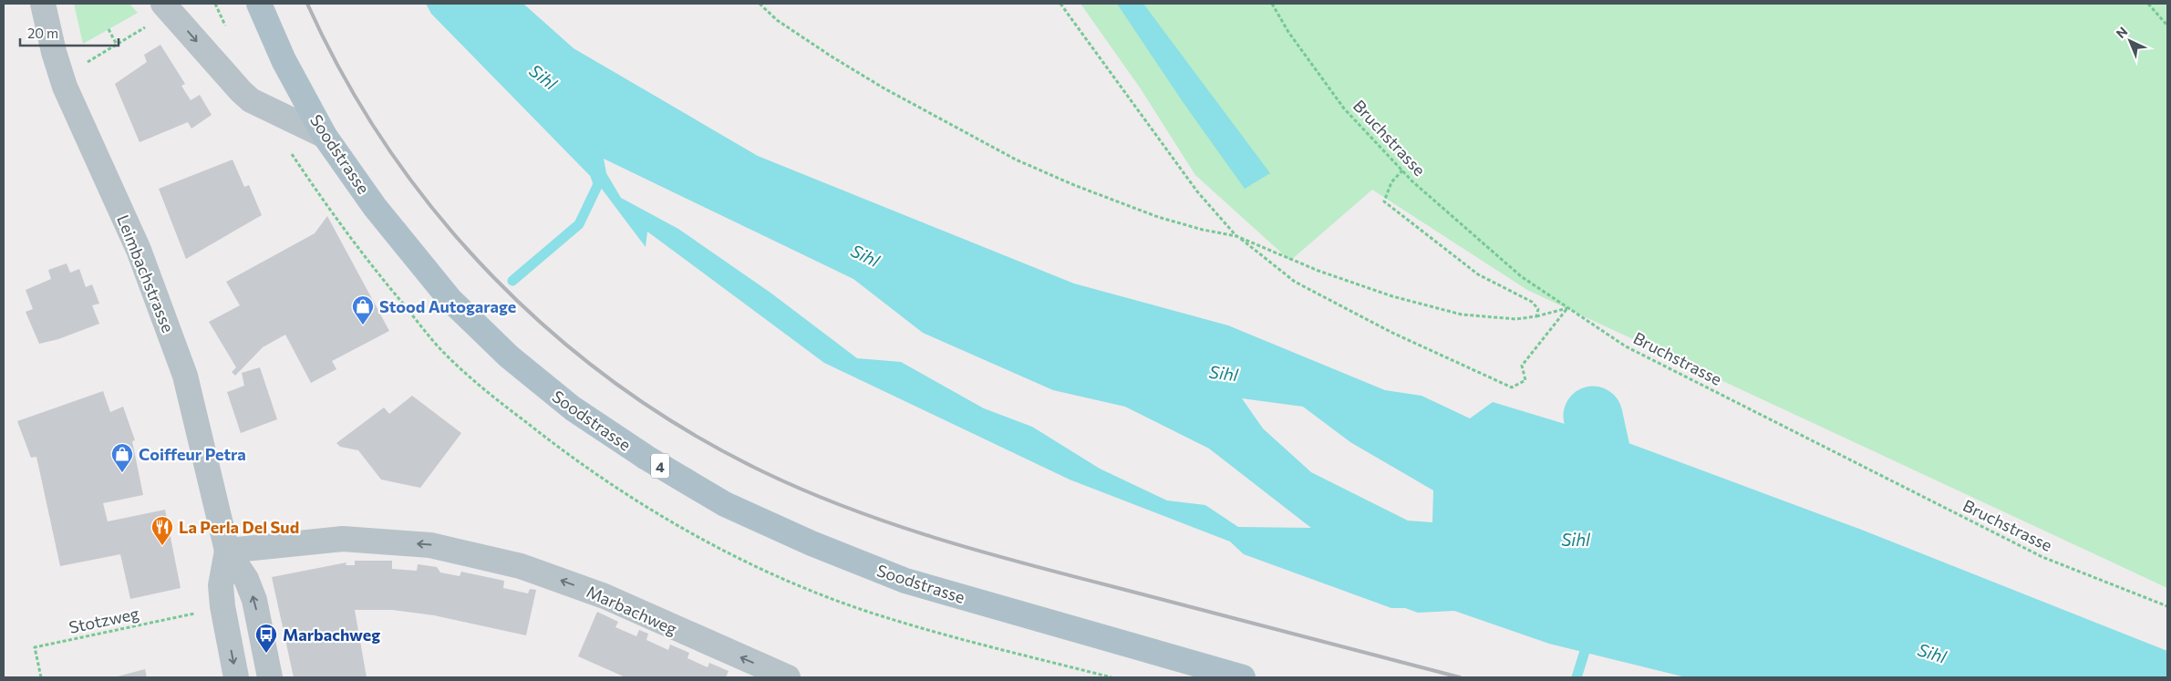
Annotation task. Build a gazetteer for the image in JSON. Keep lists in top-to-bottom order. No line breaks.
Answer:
{"streets":{"main road":["Soodstrasse","4"],"street":["Leimbachstrasse","Marbachweg"],"path":["Bruchstrasse","Stotzweg"]},"crossings":[["Leimbachstrasse","Marbachweg"]],"one_way":["Marbachweg"],"water":["Sihl"],"places":{"shop":["Stood Autogarage","Coiffeur Petra"],"restaurant":["La Perla Del Sud"],"bus stop":["Marbachweg"]},"scale_bar":"20 m","north":"top left"}
